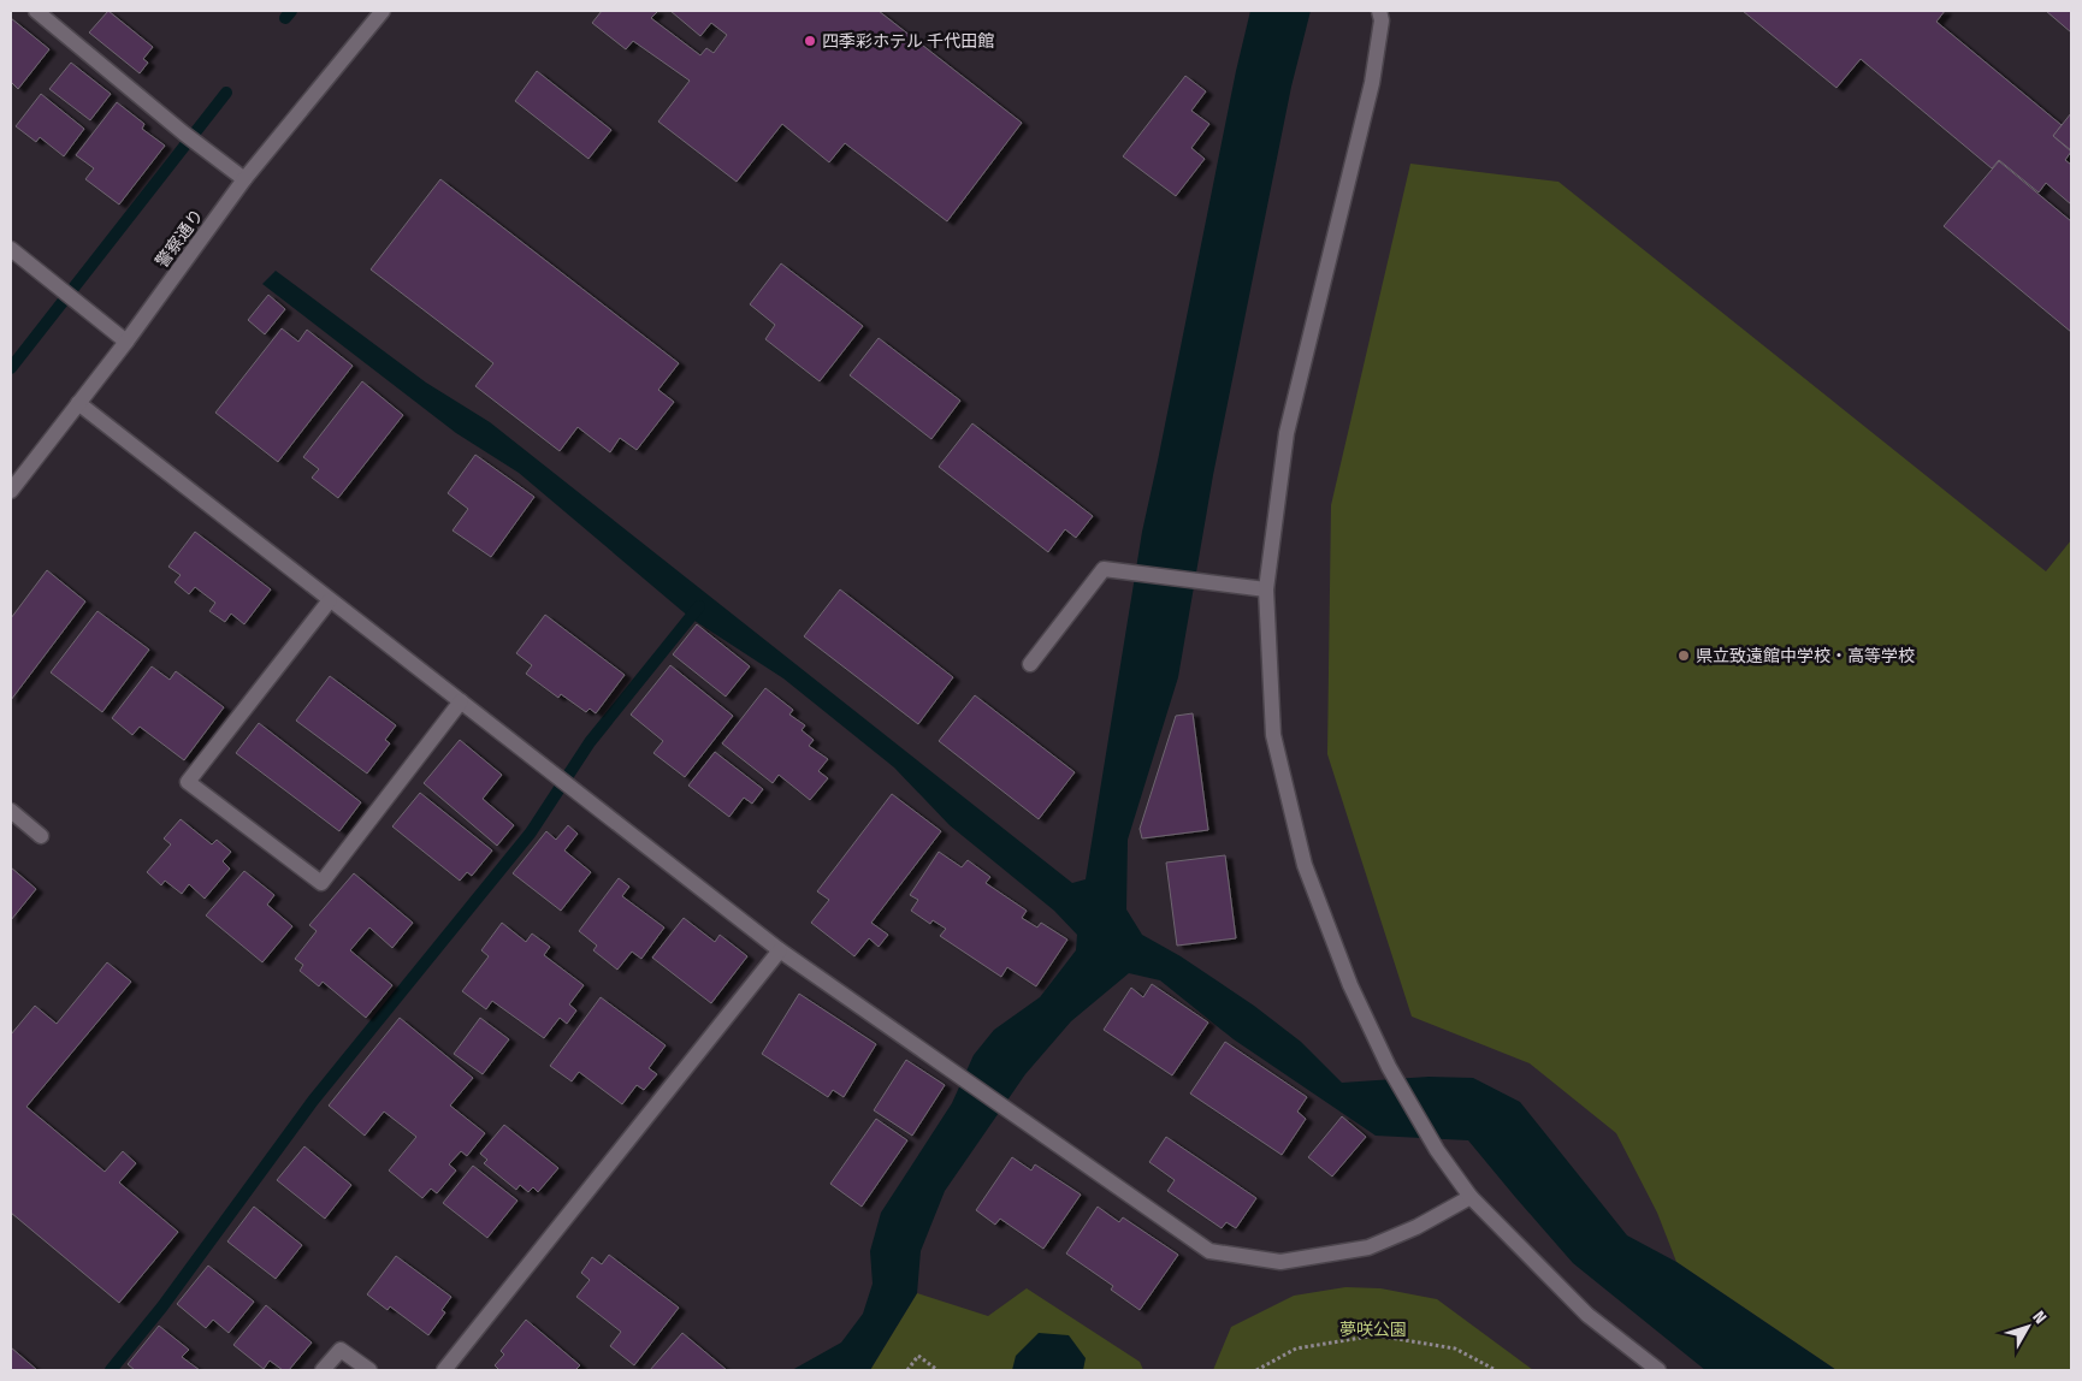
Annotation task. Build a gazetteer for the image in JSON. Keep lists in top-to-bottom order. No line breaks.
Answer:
{"streets":{"street":["警察通り"]},"parks":["夢咲公園"],"places":["四季彩ホテル 千代田館","県立致遠館中学校・高等学校"],"north":"top right"}
